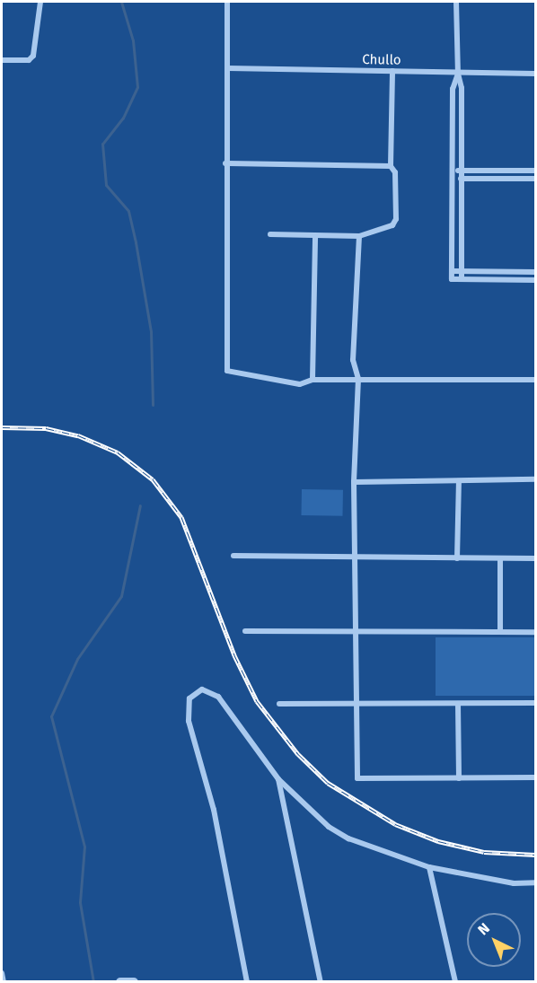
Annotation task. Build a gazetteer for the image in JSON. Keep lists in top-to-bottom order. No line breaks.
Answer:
{"streets":{"street":["Chullo"]},"north":"top left"}
